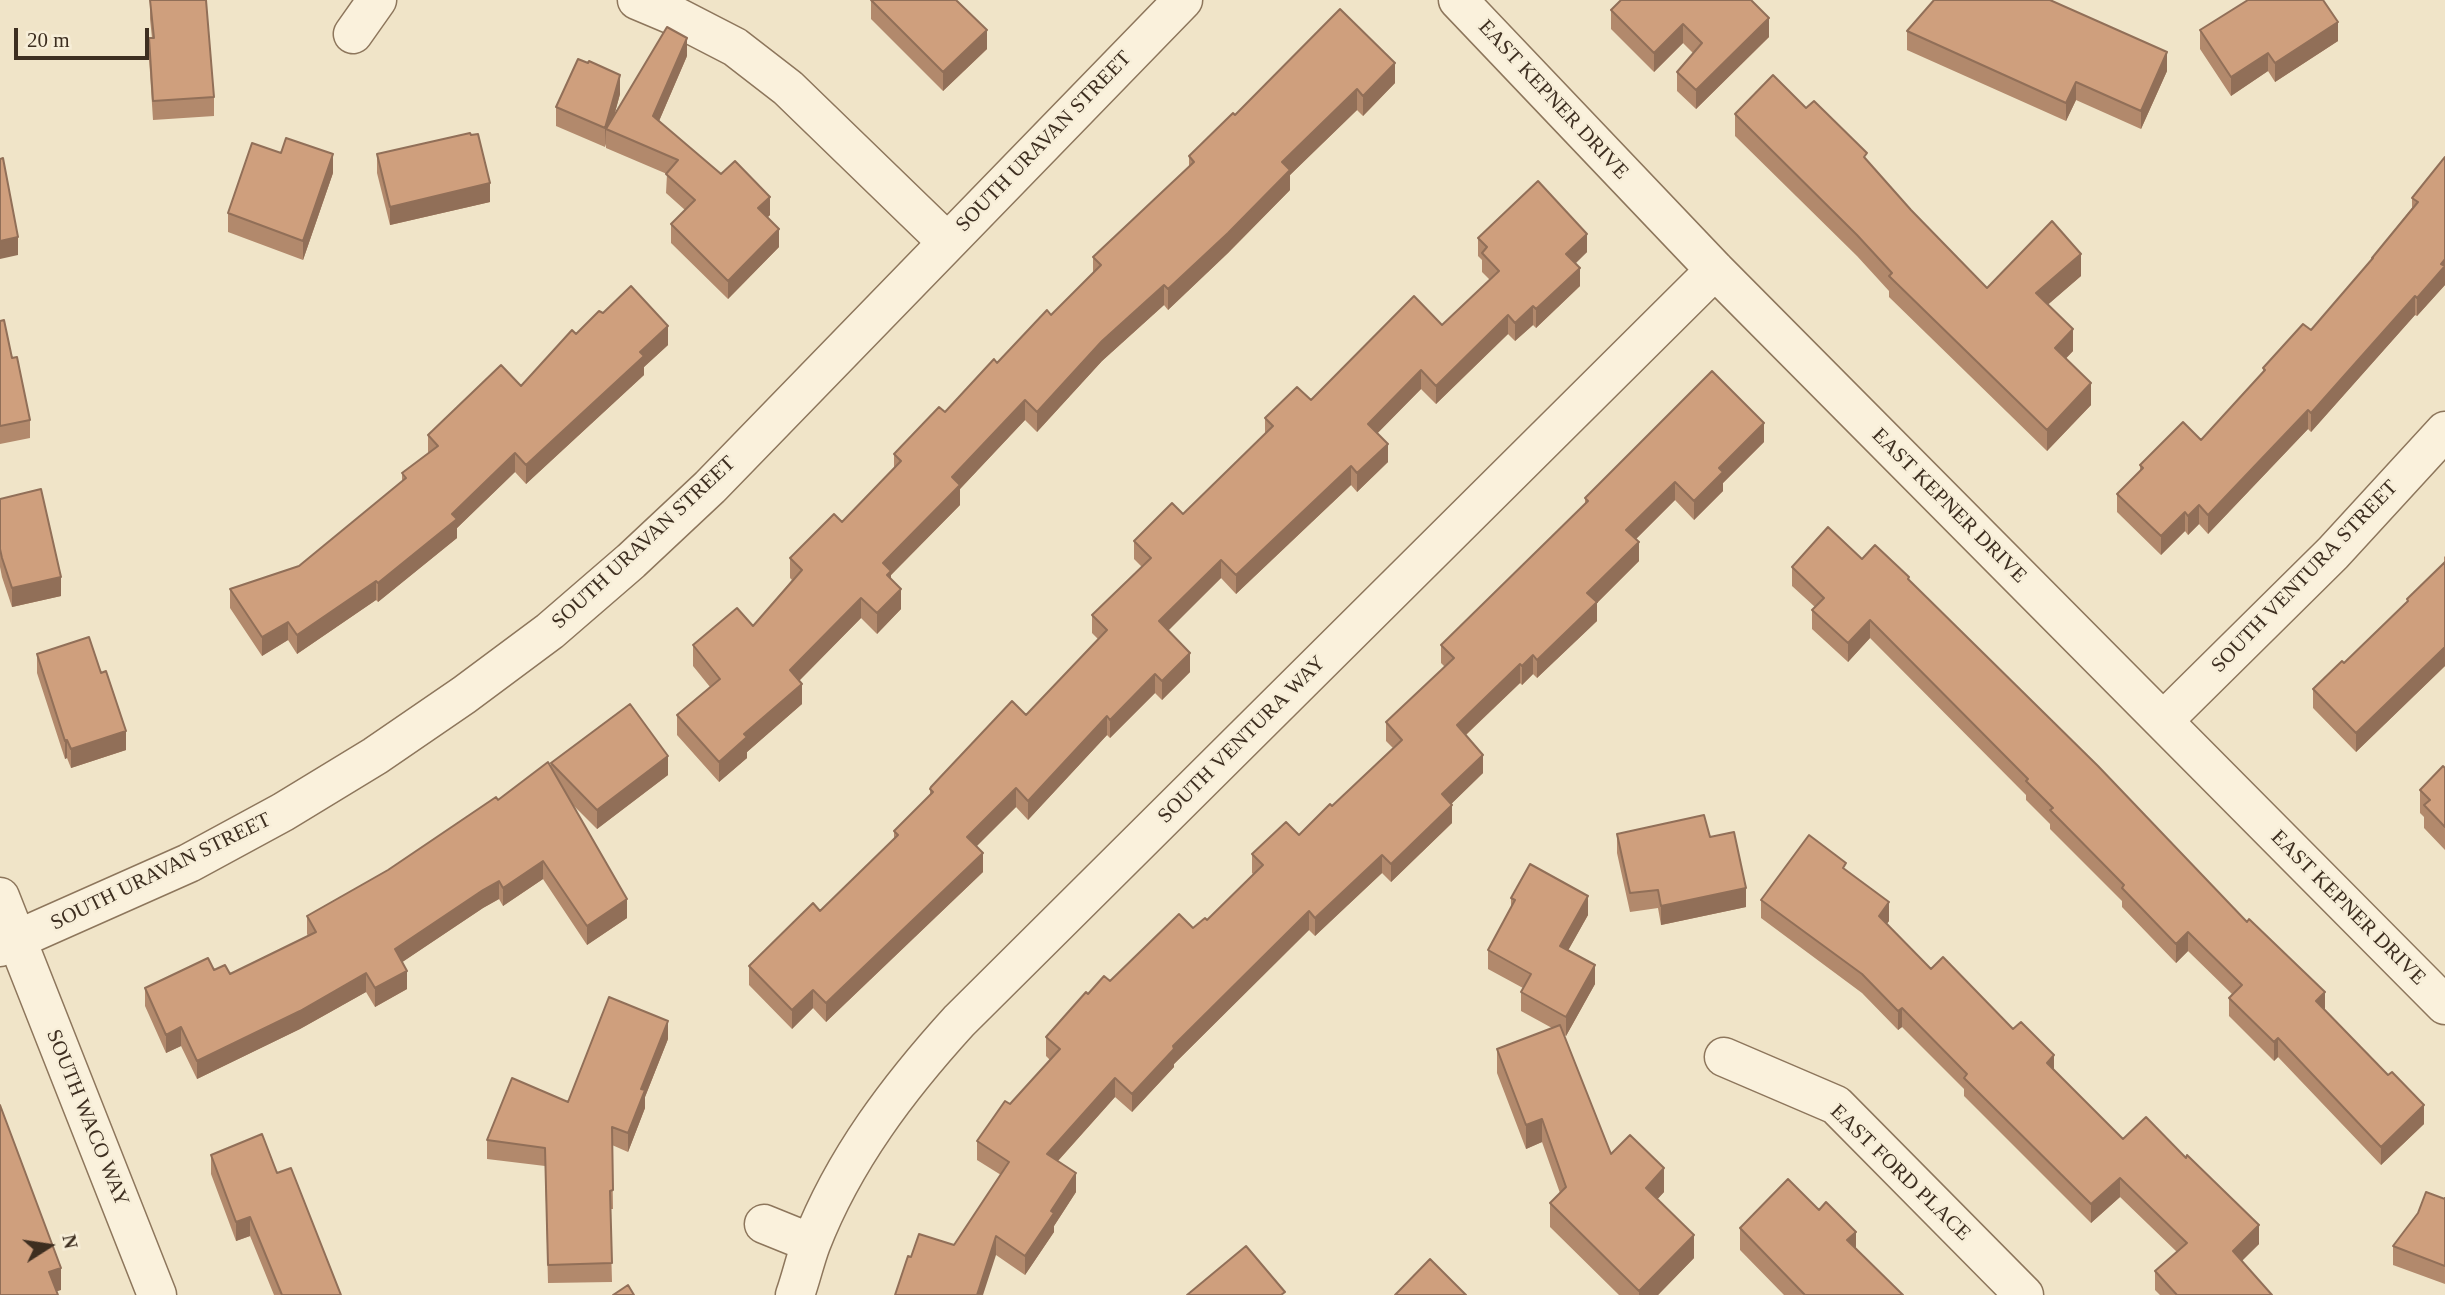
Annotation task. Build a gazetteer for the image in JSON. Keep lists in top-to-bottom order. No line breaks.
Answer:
{"streets":{"street":["EAST KEPNER DRIVE","SOUTH URAVAN STREET","SOUTH VENTURA STREET","SOUTH VENTURA WAY","SOUTH WACO WAY","EAST FORD PLACE"]},"crossings":[["EAST KEPNER DRIVE","SOUTH VENTURA STREET"],["EAST KEPNER DRIVE","SOUTH VENTURA WAY"],["SOUTH URAVAN STREET","SOUTH WACO WAY"]],"scale_bar":"20 m","north":"right"}
